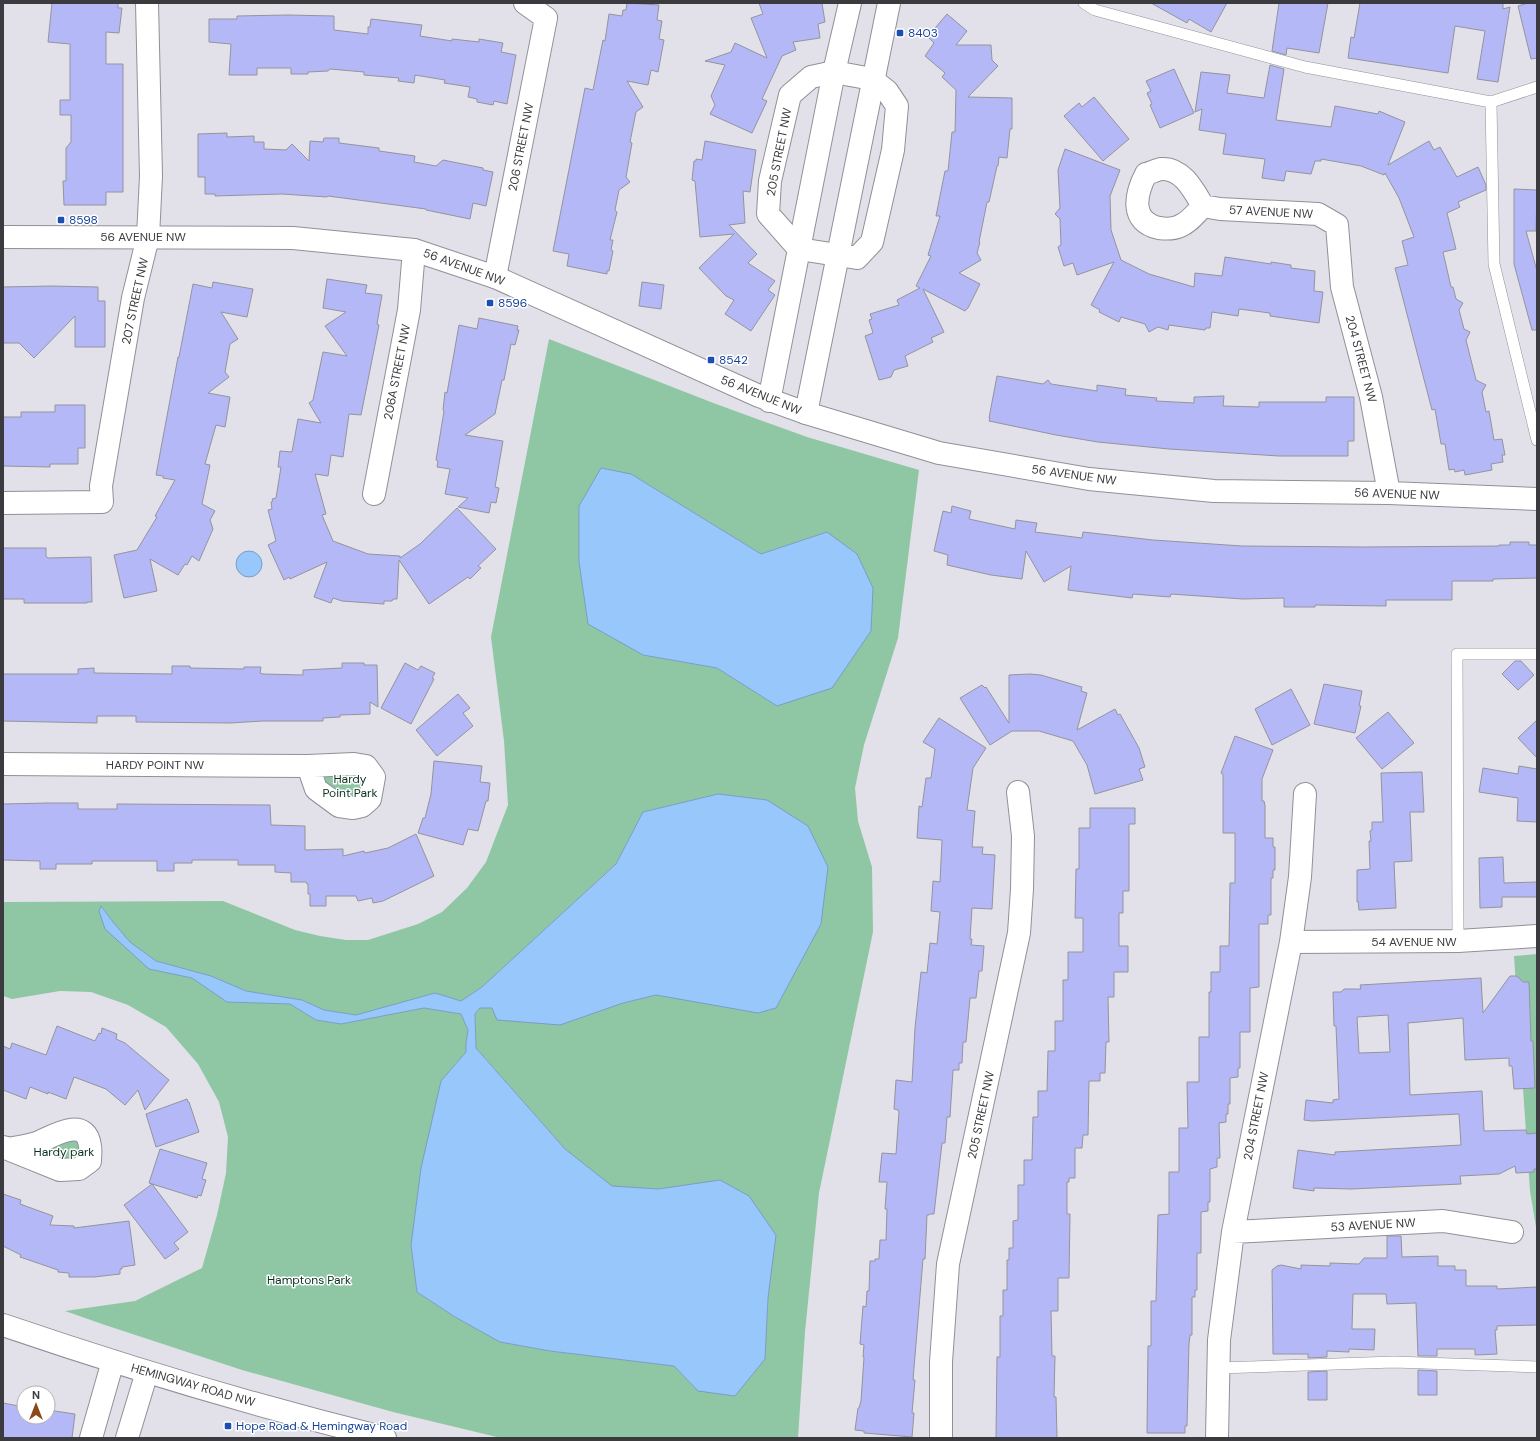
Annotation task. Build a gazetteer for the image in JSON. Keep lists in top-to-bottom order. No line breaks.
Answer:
{"streets":{"street":["206 STREET NW","205 STREET NW","57 AVENUE NW","56 AVENUE NW","207 STREET NW","204 STREET NW","206A STREET NW","HARDY POINT NW","54 AVENUE NW","53 AVENUE NW","HEMINGWAY ROAD NW"]},"crossings":[["206 STREET NW","56 AVENUE NW"],["57 AVENUE NW","204 STREET NW"],["56 AVENUE NW","207 STREET NW"],["56 AVENUE NW","204 STREET NW"],["56 AVENUE NW","206A STREET NW"],["204 STREET NW","54 AVENUE NW"],["204 STREET NW","53 AVENUE NW"]],"parks":["Hardy Point Park","Hardy park","Hamptons Park"],"places":{"transit":["8403","8598","8596","8542","Hope Road & Hemingway Road"]},"north":"top"}
